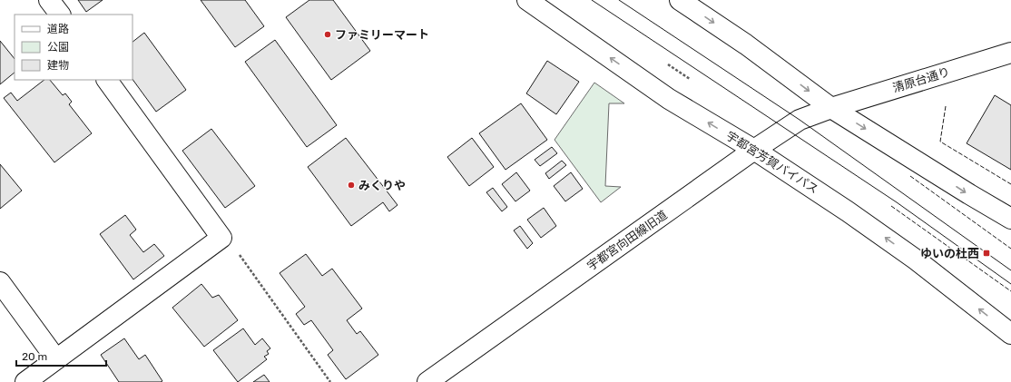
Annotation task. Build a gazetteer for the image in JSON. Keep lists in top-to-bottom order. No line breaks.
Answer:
{"streets":{"street":["清原台通り","宇都宮芳賀バイパス","宇都宮向田線旧道"]},"crossings":[["清原台通り","宇都宮向田線旧道"],["宇都宮芳賀バイパス","宇都宮向田線旧道"]],"places":{"other":["ファミリーマート","みくりや"],"transit":["ゆいの杜西"]},"legend":["道路","公園","建物"],"scale_bar":"20 m"}
